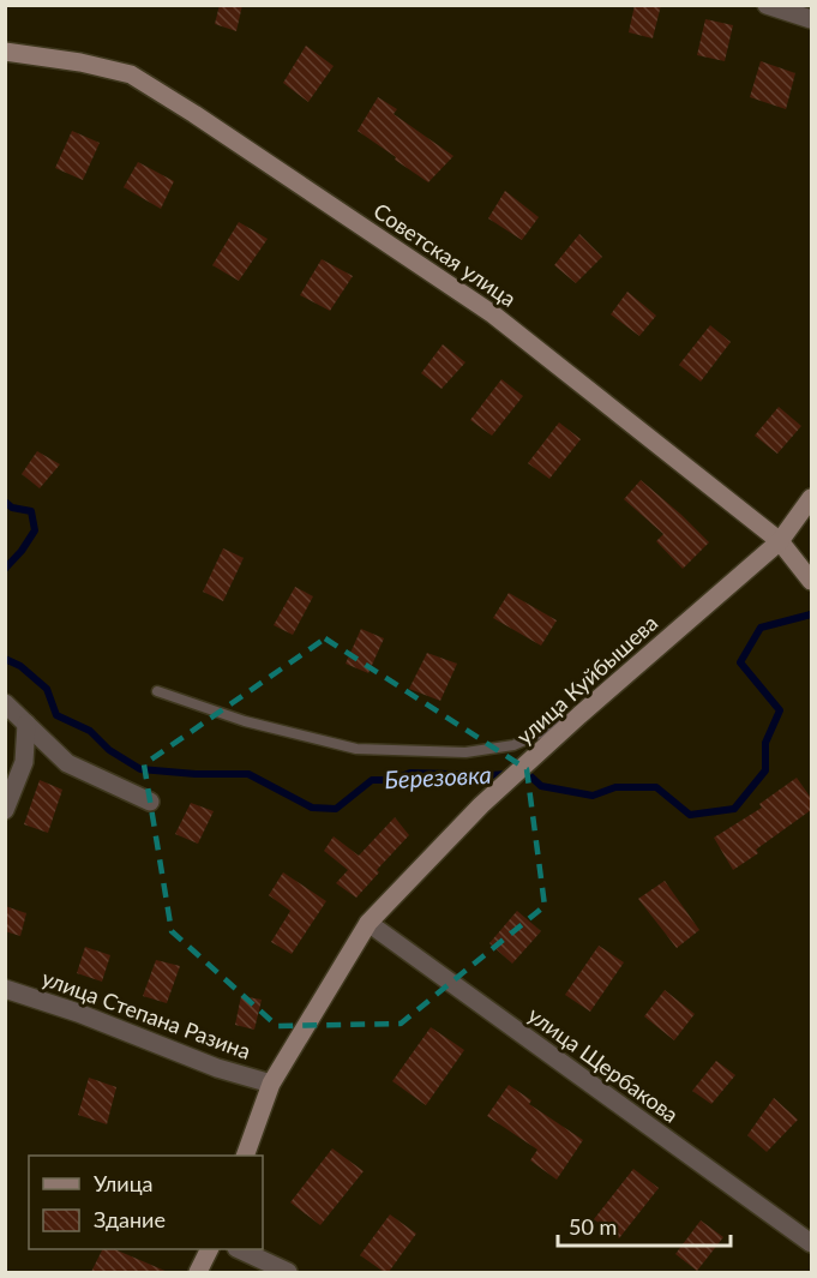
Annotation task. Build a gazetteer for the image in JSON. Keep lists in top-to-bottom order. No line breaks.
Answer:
{"streets":{"street":["Советская улица","улица Куйбышева","улица Степана Разина","улица Щербакова"]},"crossings":[["Советская улица","улица Куйбышева"],["улица Куйбышева","улица Степана Разина"],["улица Куйбышева","улица Щербакова"]],"water":["Березовка"],"legend":["Улица","Здание"],"scale_bar":"50 m"}
